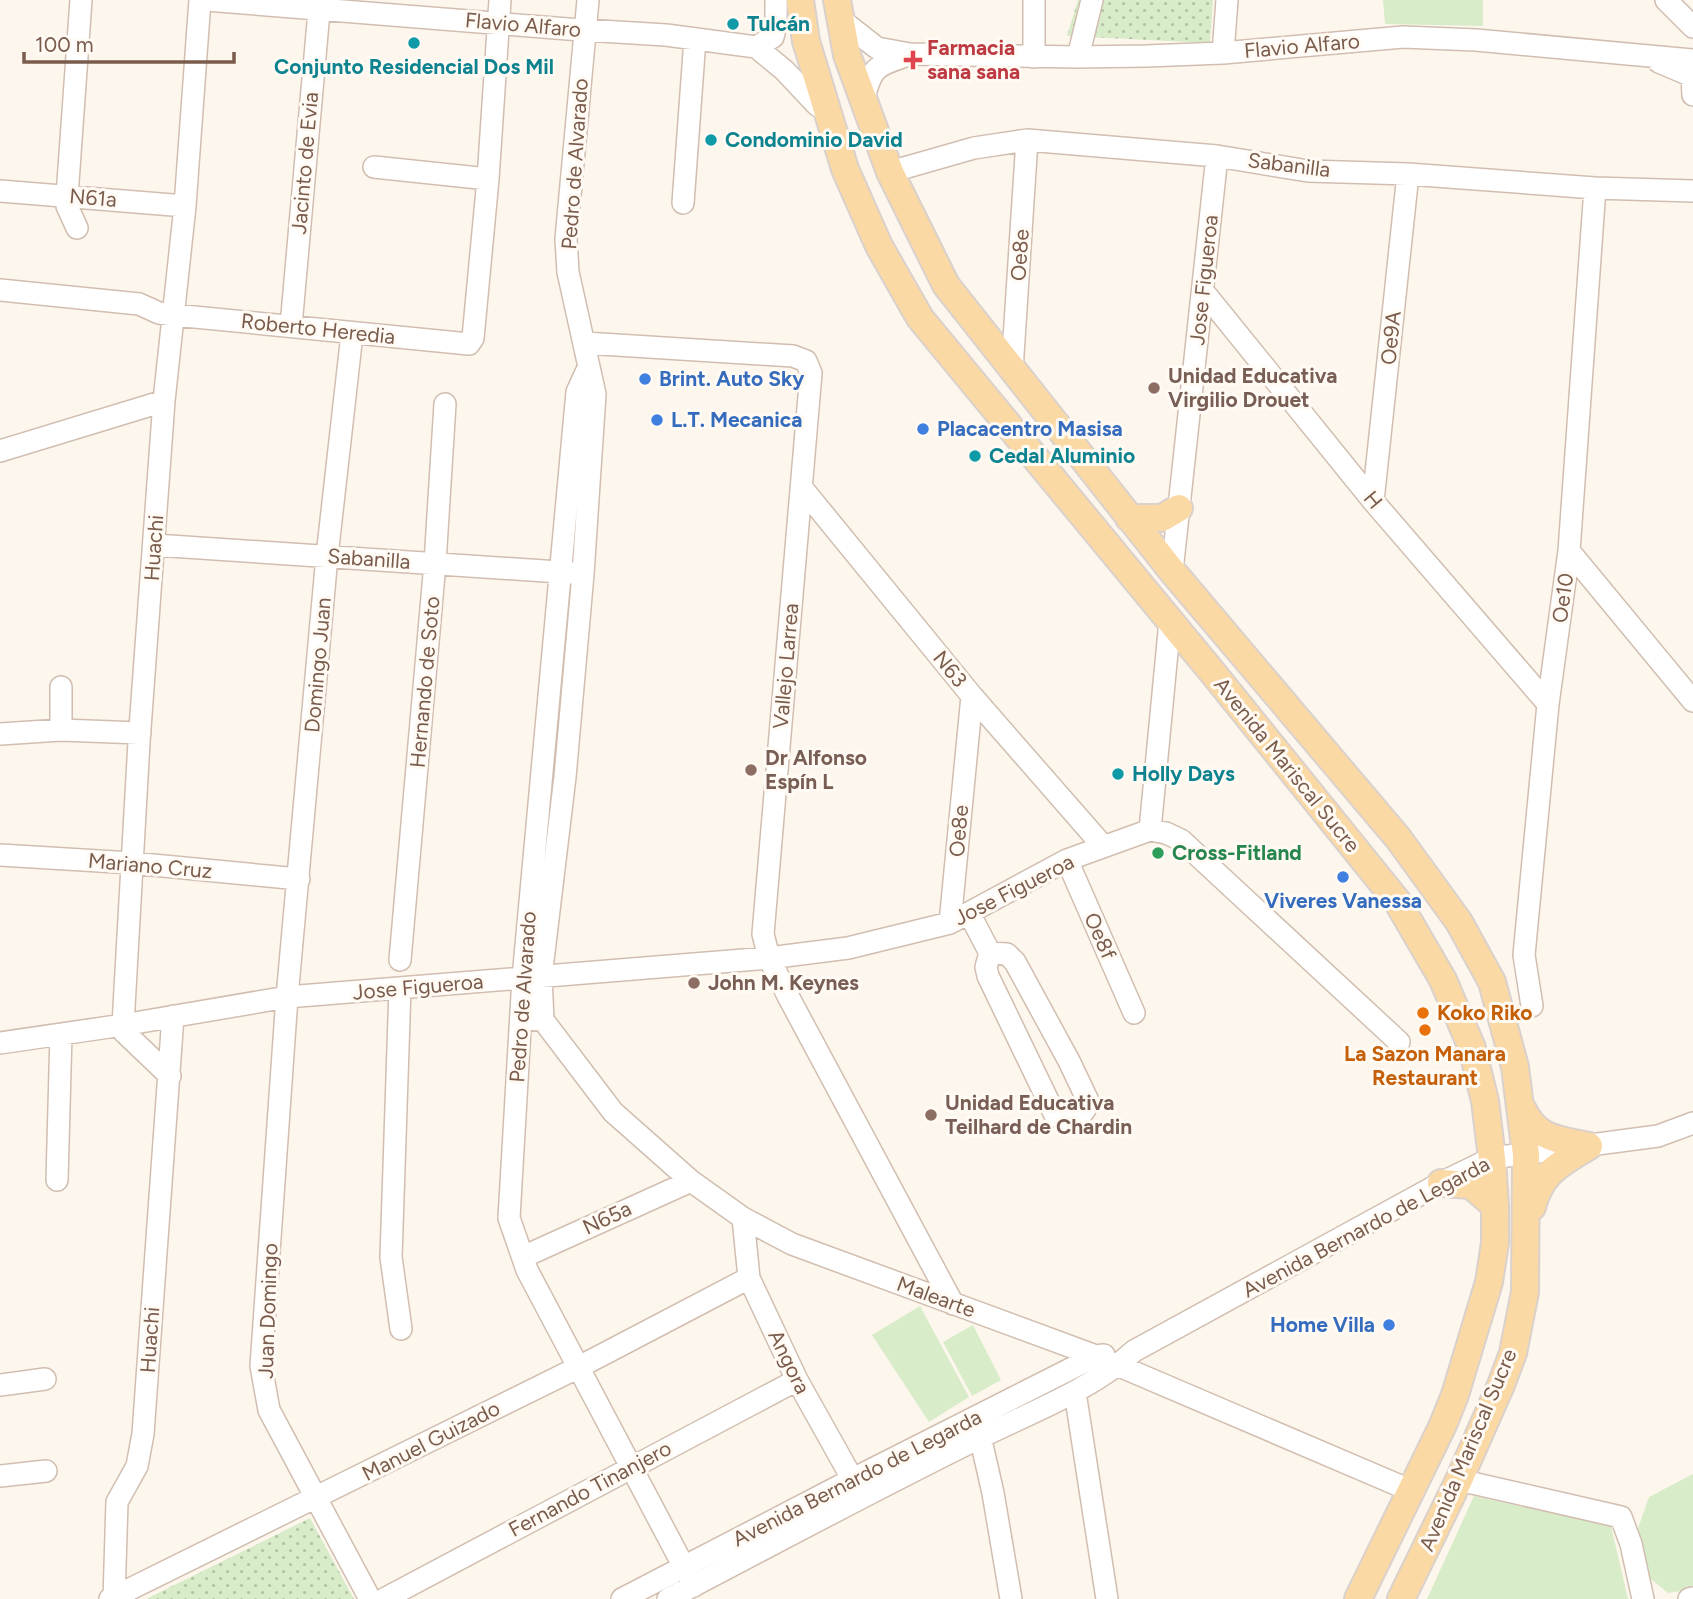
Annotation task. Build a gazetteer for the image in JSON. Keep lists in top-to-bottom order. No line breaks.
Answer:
{"streets":{"main road":["Avenida Mariscal Sucre"],"street":["Flavio Alfaro","Jacinto de Evia","Pedro de Alvarado","Sabanilla","N61a","Oe8e","Jose Figueroa","Roberto Heredia","Oe9A","H","Huachi","Oe10","Domingo Juan","Vallejo Larrea","N63","Hernando de Soto","Mariano Cruz","Oe8f","N65a","Avenida Bernardo de Legarda","Malearte","Juan Domingo","Angora","Manuel Guizado","Fernando Tinanjero"]},"crossings":[["Flavio Alfaro","Jacinto de Evia"],["Flavio Alfaro","Pedro de Alvarado"],["Flavio Alfaro","Avenida Mariscal Sucre"],["Jacinto de Evia","Roberto Heredia"],["Pedro de Alvarado","Sabanilla"],["Pedro de Alvarado","Jose Figueroa"],["Pedro de Alvarado","Vallejo Larrea"],["Pedro de Alvarado","N65a"],["Pedro de Alvarado","Avenida Bernardo de Legarda"],["Pedro de Alvarado","Malearte"],["Pedro de Alvarado","Manuel Guizado"],["Pedro de Alvarado","Fernando Tinanjero"],["Sabanilla","Oe8e"],["Sabanilla","Jose Figueroa"],["Sabanilla","Oe9A"],["Sabanilla","Huachi"],["Sabanilla","Oe10"],["Sabanilla","Domingo Juan"],["Sabanilla","Hernando de Soto"],["Sabanilla","Avenida Mariscal Sucre"],["N61a","Huachi"],["Oe8e","Jose Figueroa"],["Oe8e","N63"],["Oe8e","Avenida Mariscal Sucre"],["Jose Figueroa","H"],["Jose Figueroa","Huachi"],["Jose Figueroa","Domingo Juan"],["Jose Figueroa","Vallejo Larrea"],["Jose Figueroa","N63"],["Jose Figueroa","Avenida Mariscal Sucre"],["Jose Figueroa","Oe8f"],["Jose Figueroa","Juan Domingo"],["Roberto Heredia","Huachi"],["Roberto Heredia","Domingo Juan"],["Oe9A","H"],["H","Oe10"],["Huachi","Mariano Cruz"],["Huachi","Manuel Guizado"],["Domingo Juan","Mariano Cruz"],["Domingo Juan","Juan Domingo"],["Vallejo Larrea","N63"],["Vallejo Larrea","Malearte"],["Avenida Mariscal Sucre","Avenida Bernardo de Legarda"],["Avenida Mariscal Sucre","Malearte"],["N65a","Malearte"],["Avenida Bernardo de Legarda","Malearte"],["Avenida Bernardo de Legarda","Angora"],["Malearte","Angora"],["Juan Domingo","Manuel Guizado"],["Angora","Manuel Guizado"],["Angora","Fernando Tinanjero"]],"places":{"other":["Tulcán","Conjunto Residencial Dos Mil","Condominio David","Brint. Auto Sky","Unidad Educativa Virgilio Drouet","L.T. Mecanica","Placacentro Masisa","Cedal Aluminio","Dr Alfonso Espín L","Holly Days","Cross-Fitland","Viveres Vanessa","John M. Keynes","Koko Riko","La Sazon Manara Restaurant","Unidad Educativa Teilhard de Chardin","Home Villa"],"health":["Farmacia sana sana"]},"scale_bar":"100 m"}
